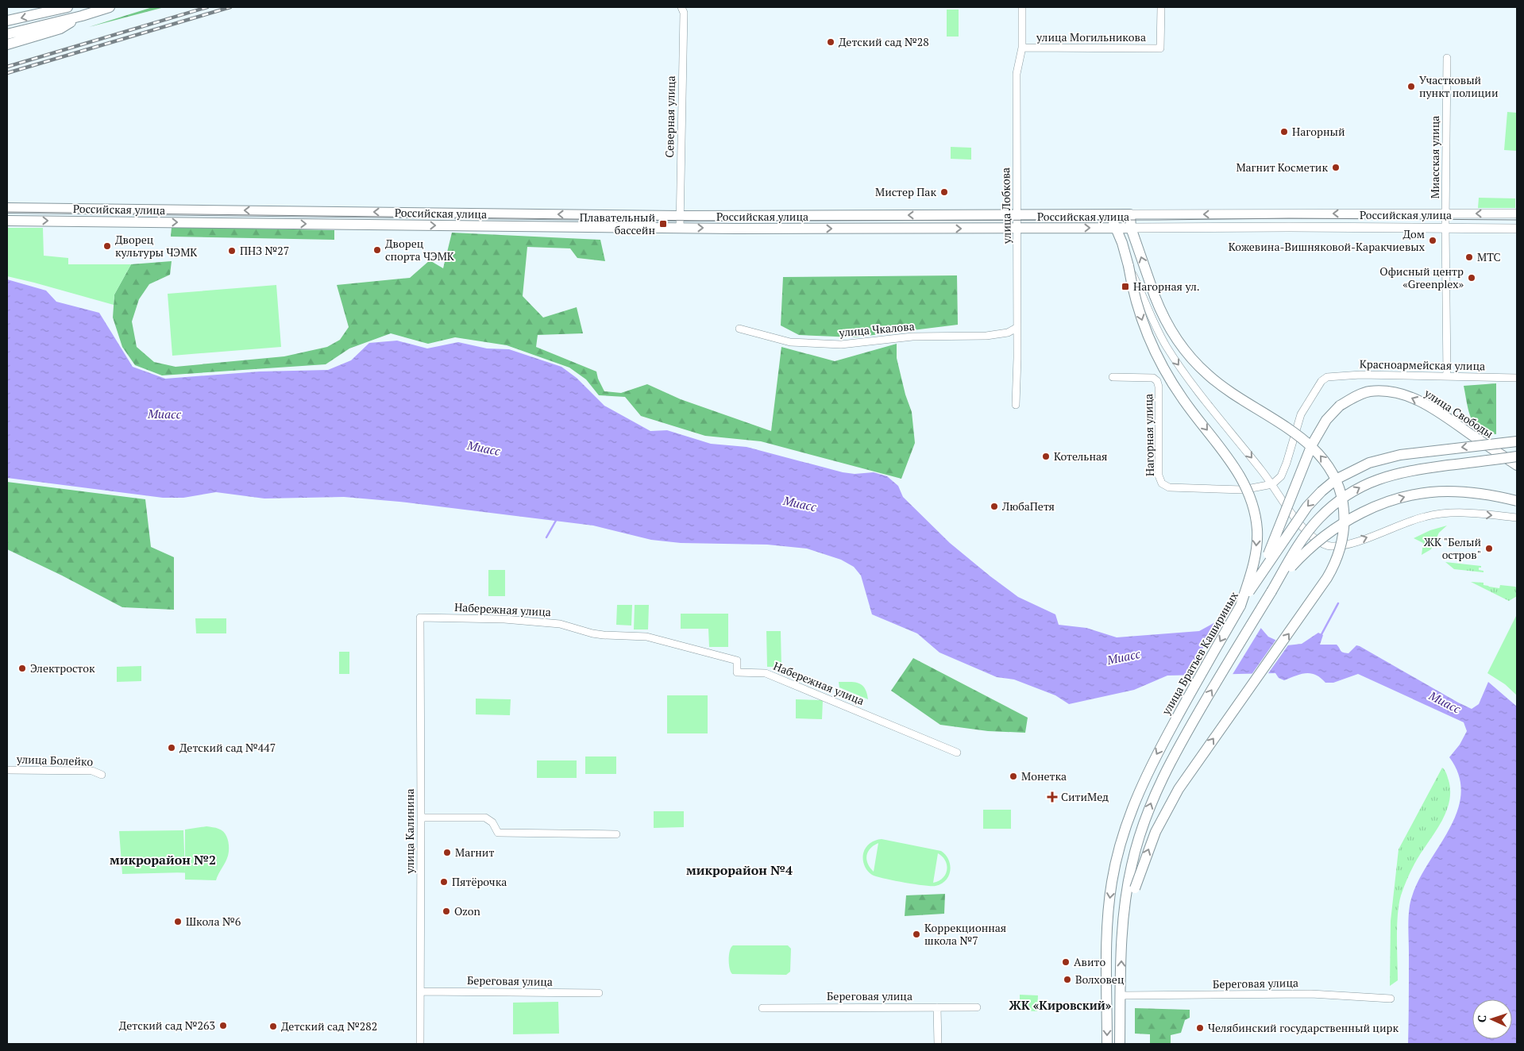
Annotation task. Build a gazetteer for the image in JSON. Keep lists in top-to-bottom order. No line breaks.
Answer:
{"streets":{"main road":["Российская улица","улица Свободы","улица Братьев Кашириных"],"street":["улица Могильникова","Северная улица","Миасская улица","улица Лобкова","улица Чкалова","Красноармейская улица","Нагорная улица","Набережная улица","улица Болейко","улица Калинина","Береговая улица"]},"crossings":[["улица Могильникова","улица Лобкова"],["Северная улица","Российская улица"],["Миасская улица","Российская улица"],["Миасская улица","Красноармейская улица"],["улица Лобкова","Российская улица"],["улица Лобкова","улица Чкалова"],["Красноармейская улица","Нагорная улица"],["улица Свободы","улица Братьев Кашириных"],["Набережная улица","улица Калинина"],["улица Калинина","Береговая улица"]],"districts":["микрорайон №2","микрорайон №4","ЖК «Кировский»"],"water":["Миасс"],"places":{"other":["Детский сад №28","Участковый пункт полиции","Нагорный","Магнит Косметик","Мистер Пак","Дом Кожевина-Вишняковой-Каракчиевых","Дворец культуры ЧЭМК","Дворец спорта ЧЭМК","ПНЗ №27","МТС","Офисный центр «Greenplex»","Котельная","ЛюбаПетя","ЖК \"Белый остров\"","Электросток","Детский сад №447","Монетка","Магнит","Пятёрочка","Ozon","Школа №6","Коррекционная школа №7","Авито","Волховец","Детский сад №263","Детский сад №282","Челябинский государственный цирк"],"transit":["Плавательный бассейн","Нагорная ул."],"health":["СитиМед"]},"north":"left"}
